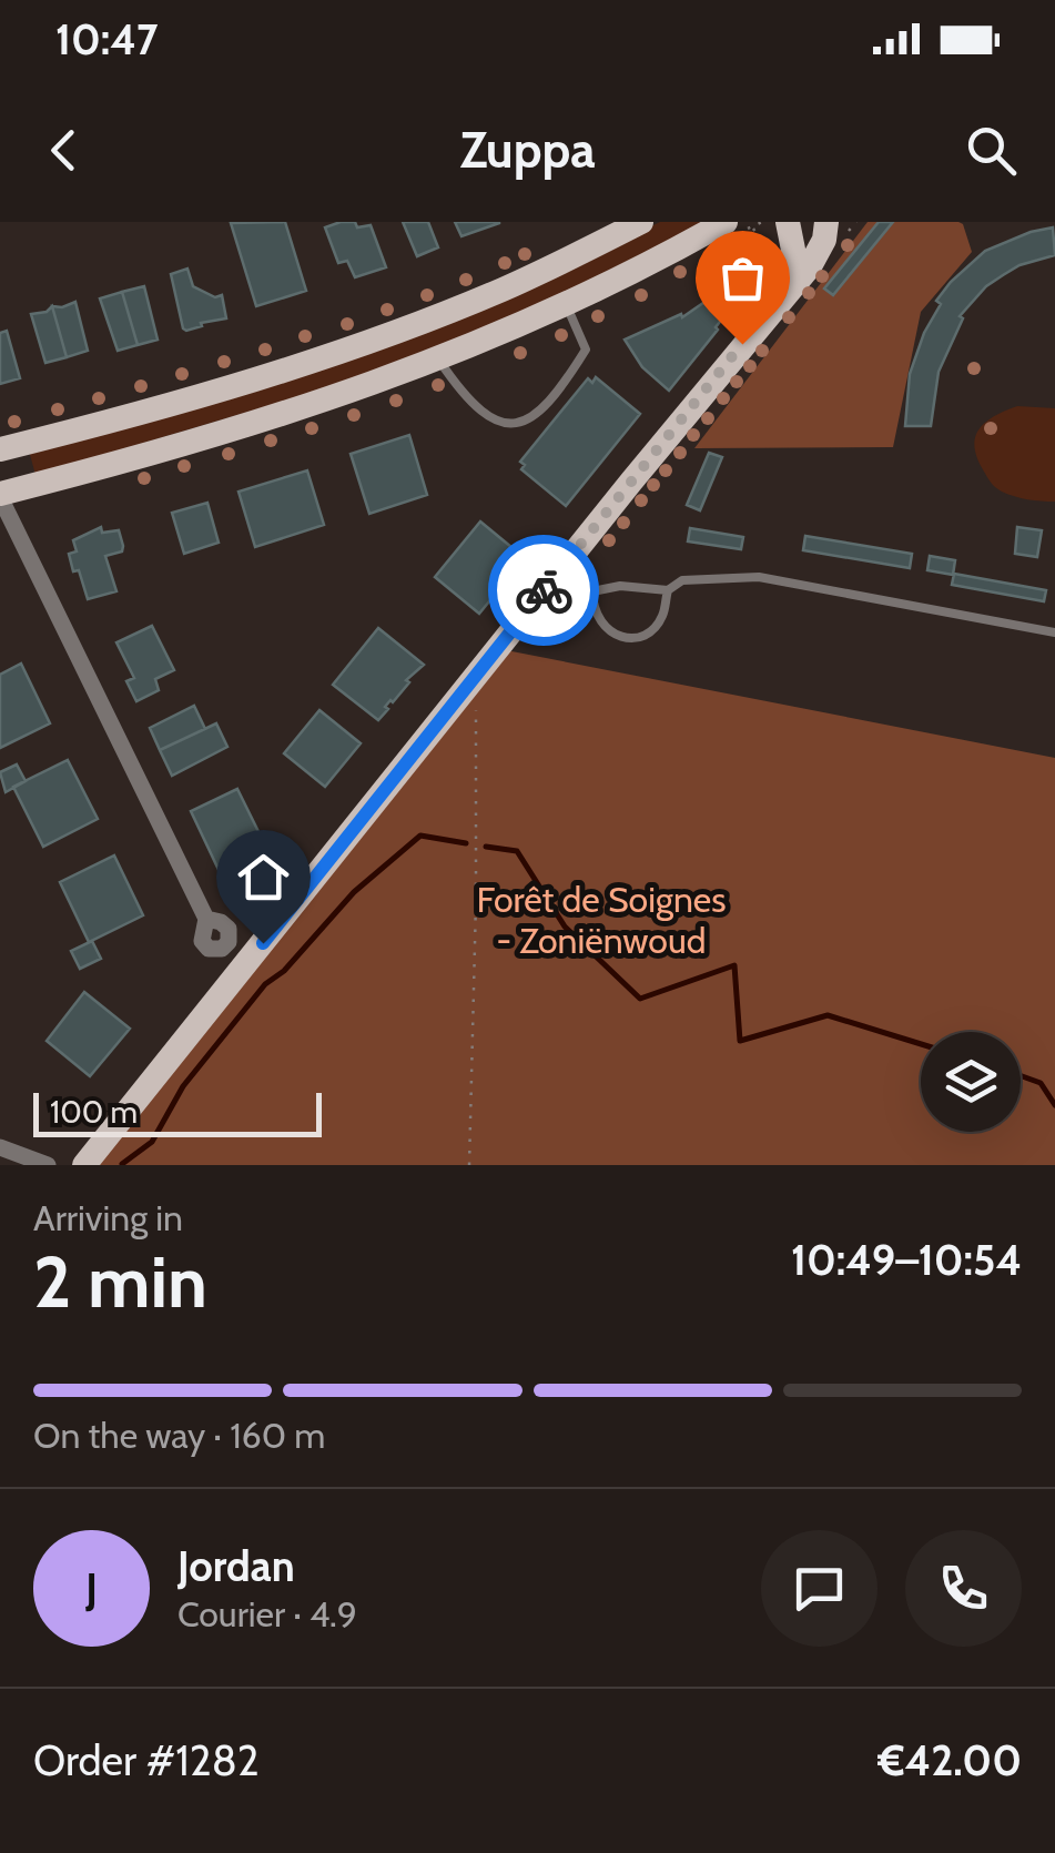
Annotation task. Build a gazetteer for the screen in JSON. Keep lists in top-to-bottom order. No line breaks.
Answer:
{"parks":["Forêt de Soignes - Zoniënwoud"],"scale_bar":"100 m","page":{"status":"10:47","header":"Zuppa","scale":"100 m","heading":["2 min","Arriving in","10:49–10:54"],"panel":["Jordan","Courier · 4.9","Order #1282","€42.00"],"bar":"On the way · 160 m","round":"J"}}
